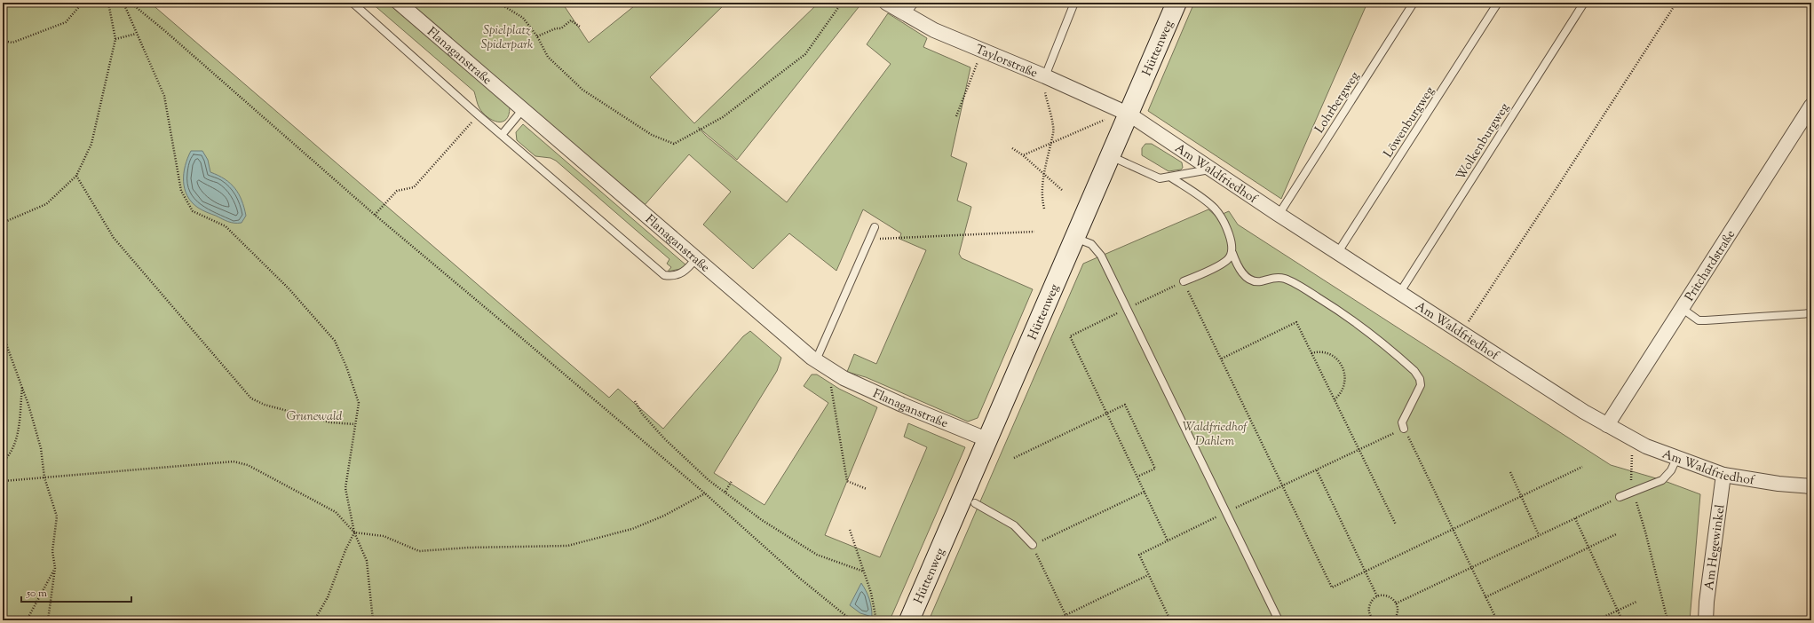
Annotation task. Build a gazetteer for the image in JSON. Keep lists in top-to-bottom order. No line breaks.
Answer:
{"streets":{"main road":["Hüttenweg"],"street":["Flanaganstraße","Taylorstraße","Am Waldfriedhof","Pritchardstraße","Am Hegewinkel"],"lane":["Lohrbergweg","Löwenburgweg","Wolkenburgweg"]},"crossings":[["Hüttenweg","Flanaganstraße"],["Hüttenweg","Taylorstraße"],["Hüttenweg","Am Waldfriedhof"],["Taylorstraße","Am Waldfriedhof"],["Lohrbergweg","Am Waldfriedhof"],["Löwenburgweg","Am Waldfriedhof"],["Wolkenburgweg","Am Waldfriedhof"],["Am Waldfriedhof","Pritchardstraße"],["Am Waldfriedhof","Am Hegewinkel"]],"parks":["Spielplatz Spiderpark","Grunewald","Waldfriedhof Dahlem"],"scale_bar":"50 m"}
